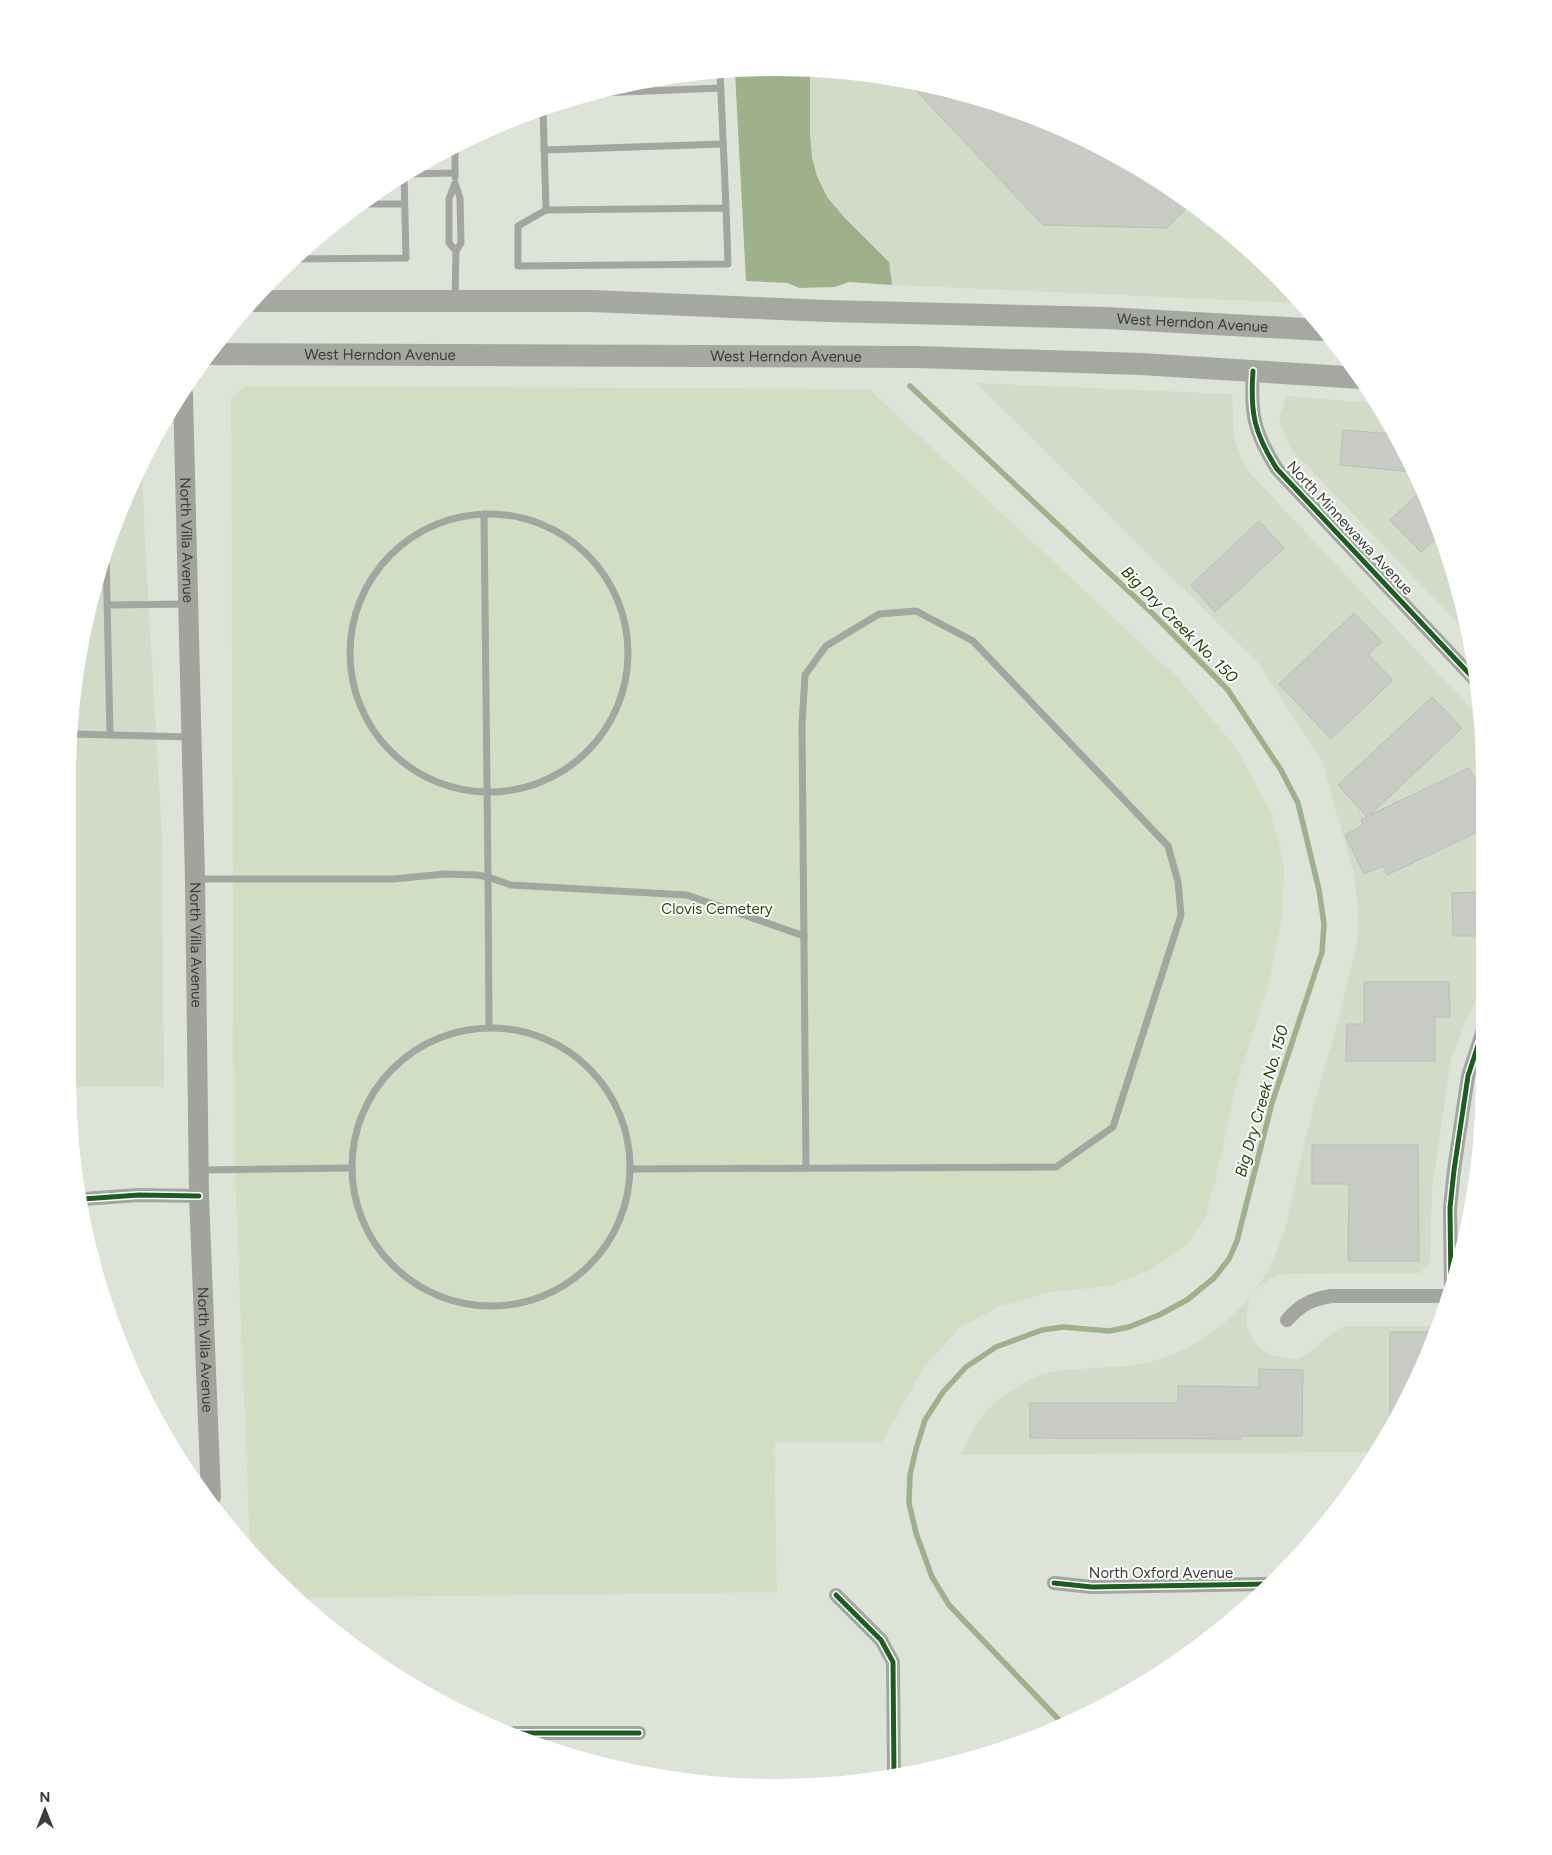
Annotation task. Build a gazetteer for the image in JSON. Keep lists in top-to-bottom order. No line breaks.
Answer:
{"streets":{"main road":["West Herndon Avenue","North Villa Avenue"],"street":["North Minnewawa Avenue","North Oxford Avenue"]},"crossings":[["West Herndon Avenue","North Minnewawa Avenue"]],"water":["Big Dry Creek No. 150"],"parks":["Clovis Cemetery"],"north":"top"}
